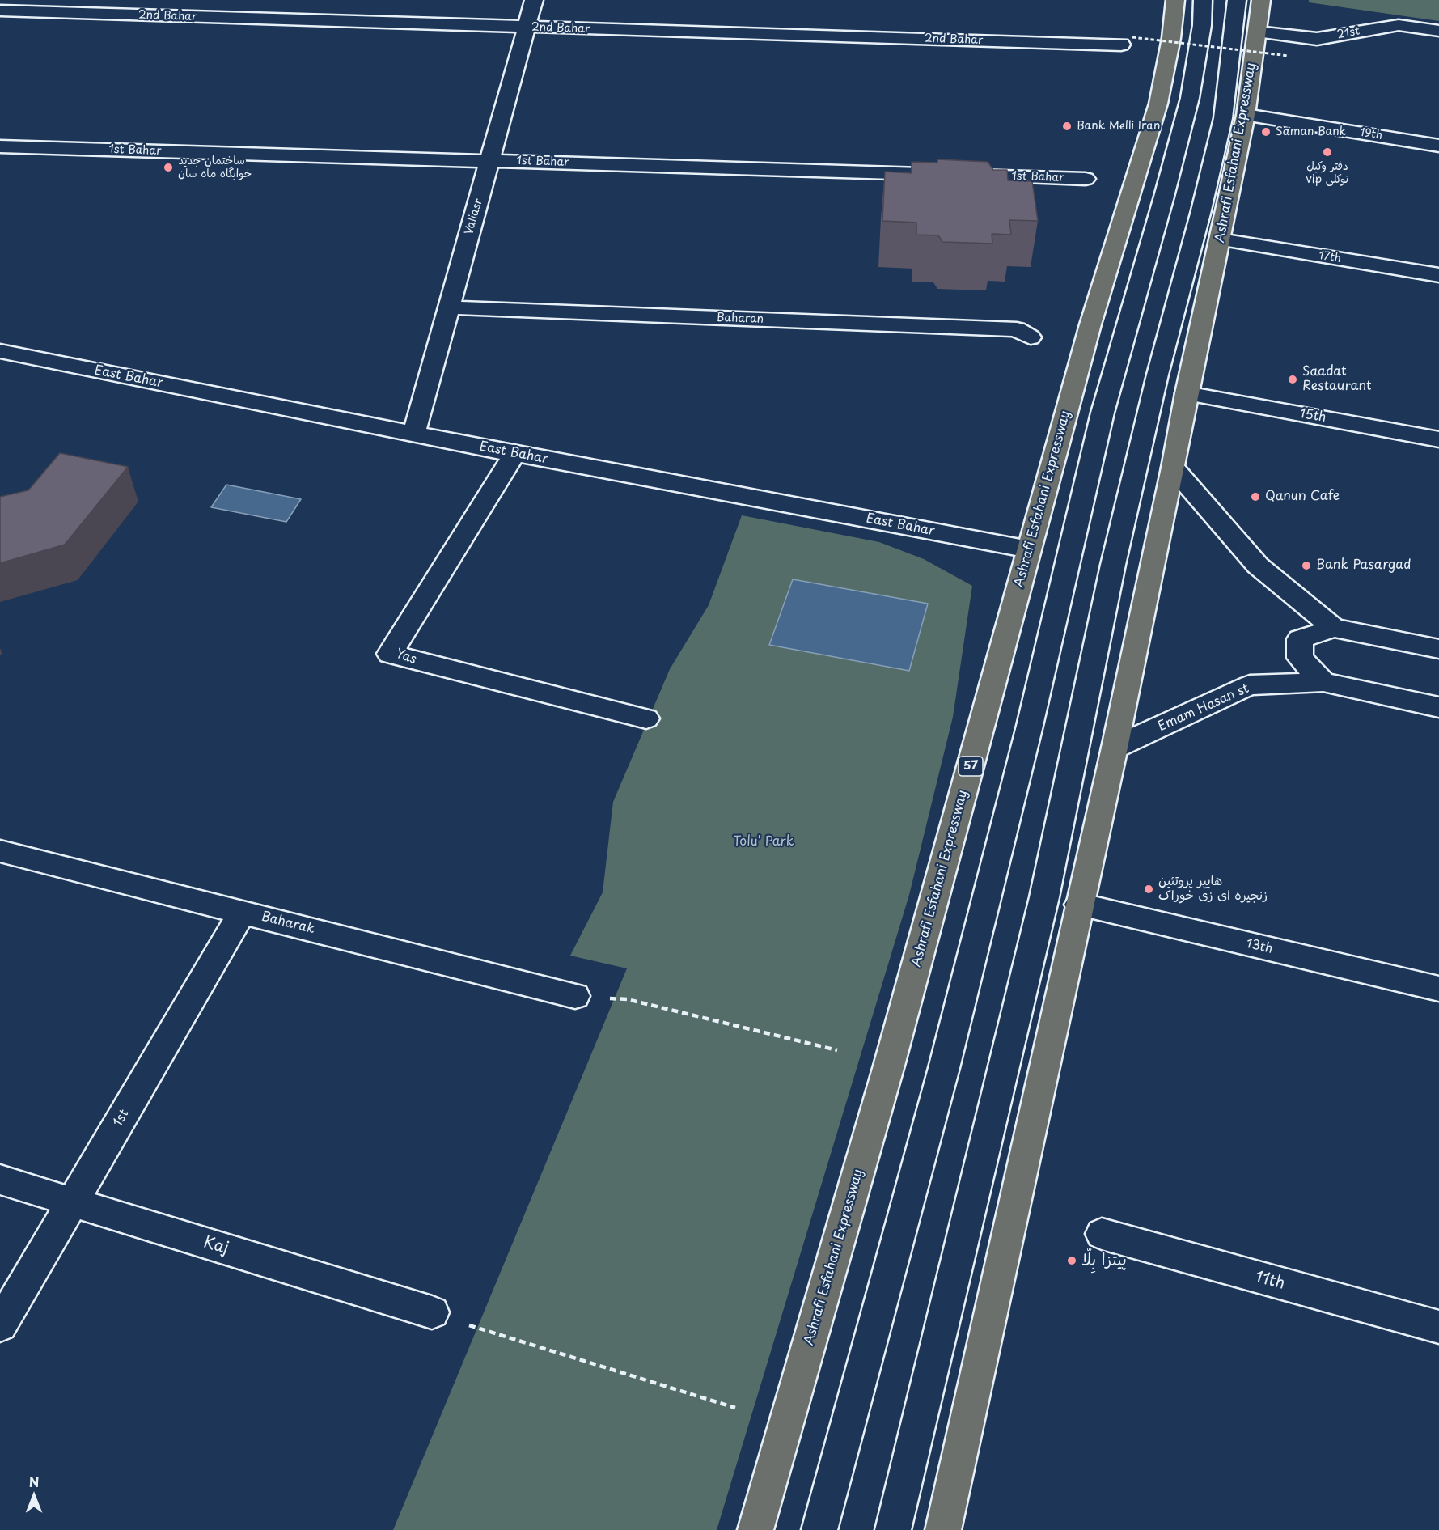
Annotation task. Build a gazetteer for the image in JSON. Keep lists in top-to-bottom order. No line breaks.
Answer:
{"streets":{"highway":["Ashrafi Esfahani Expressway","57"],"street":["2nd Bahar","21st","19th","1st Bahar","Valiasr","17th","Baharan","East Bahar","15th","Yas","Emam Hasan st","Baharak","13th","1st","Kaj","11th"]},"crossings":[["2nd Bahar","Valiasr"],["21st","Ashrafi Esfahani Expressway"],["19th","Ashrafi Esfahani Expressway"],["1st Bahar","Valiasr"],["Ashrafi Esfahani Expressway","17th"],["Ashrafi Esfahani Expressway","East Bahar"],["Ashrafi Esfahani Expressway","15th"],["Ashrafi Esfahani Expressway","Emam Hasan st"],["Ashrafi Esfahani Expressway","13th"],["Valiasr","Baharan"],["Valiasr","East Bahar"],["East Bahar","Yas"],["Baharak","1st"],["1st","Kaj"]],"parks":["Tolu' Park"],"places":["Bank Melli Iran","Saman Bank","دفتر وکیل vip توکلی","ساختمان جدید خوابگاه ماه سان","Saadat Restaurant","Qanun Cafe","Bank Pasargad","هایپر پروتئین زنجیره ای زی خوراک","پيتزا بِلّا"],"north":"top"}
